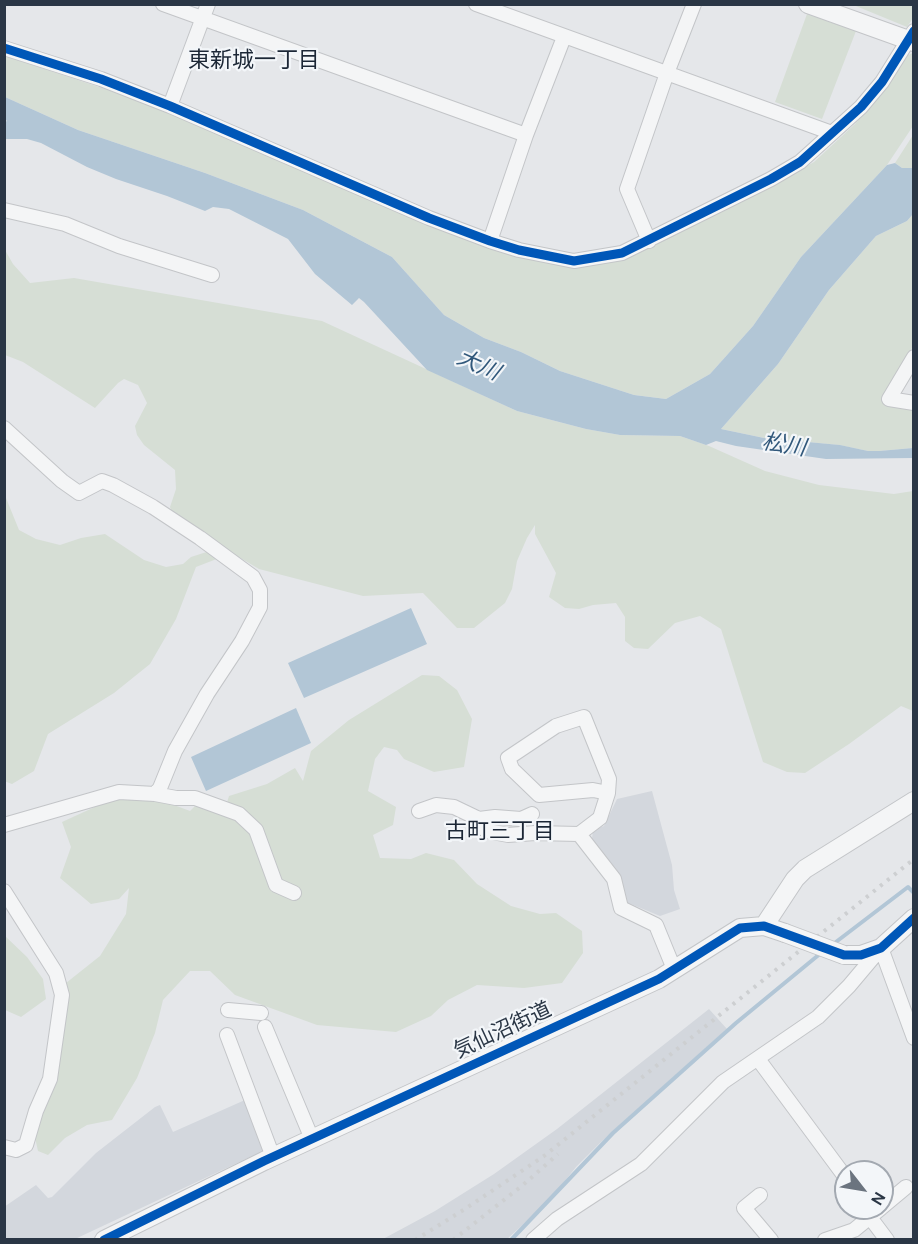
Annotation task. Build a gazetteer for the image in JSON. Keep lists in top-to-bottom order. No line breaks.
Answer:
{"streets":{"street":["気仙沼街道"]},"districts":["東新城一丁目","古町三丁目"],"water":["大川","松川"],"north":"bottom right"}
